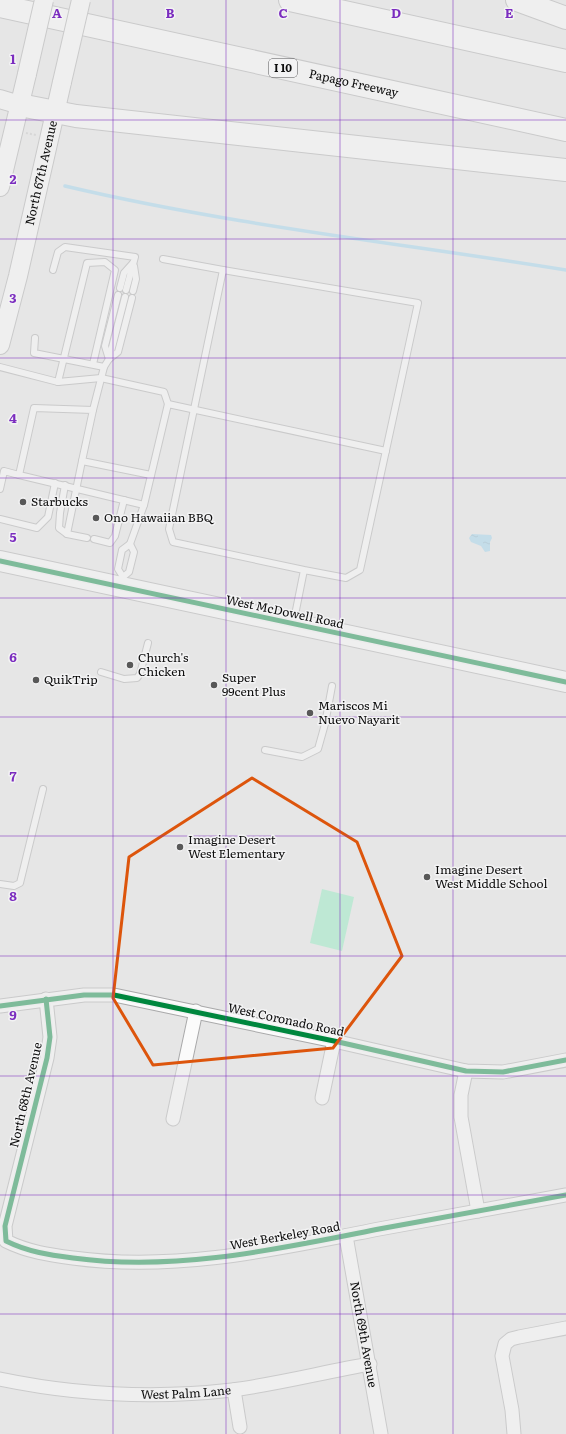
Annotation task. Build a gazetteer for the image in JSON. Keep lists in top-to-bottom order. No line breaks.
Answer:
{"streets":{"highway":["I 10","Papago Freeway"],"main road":["North 67th Avenue","West McDowell Road"],"street":["West Coronado Road","North 68th Avenue","West Berkeley Road","North 69th Avenue","West Palm Lane"]},"crossings":[["West Coronado Road","North 68th Avenue"],["North 68th Avenue","West Berkeley Road"],["West Berkeley Road","North 69th Avenue"],["North 69th Avenue","West Palm Lane"]],"places":["Starbucks","Ono Hawaiian BBQ","Church's Chicken","QuikTrip","Super 99cent Plus","Mariscos Mi Nuevo Nayarit","Imagine Desert West Elementary","Imagine Desert West Middle School"],"grid":{"columns":["A","B","C","D","E"],"rows":["1","2","3","4","5","6","7","8","9"]}}
